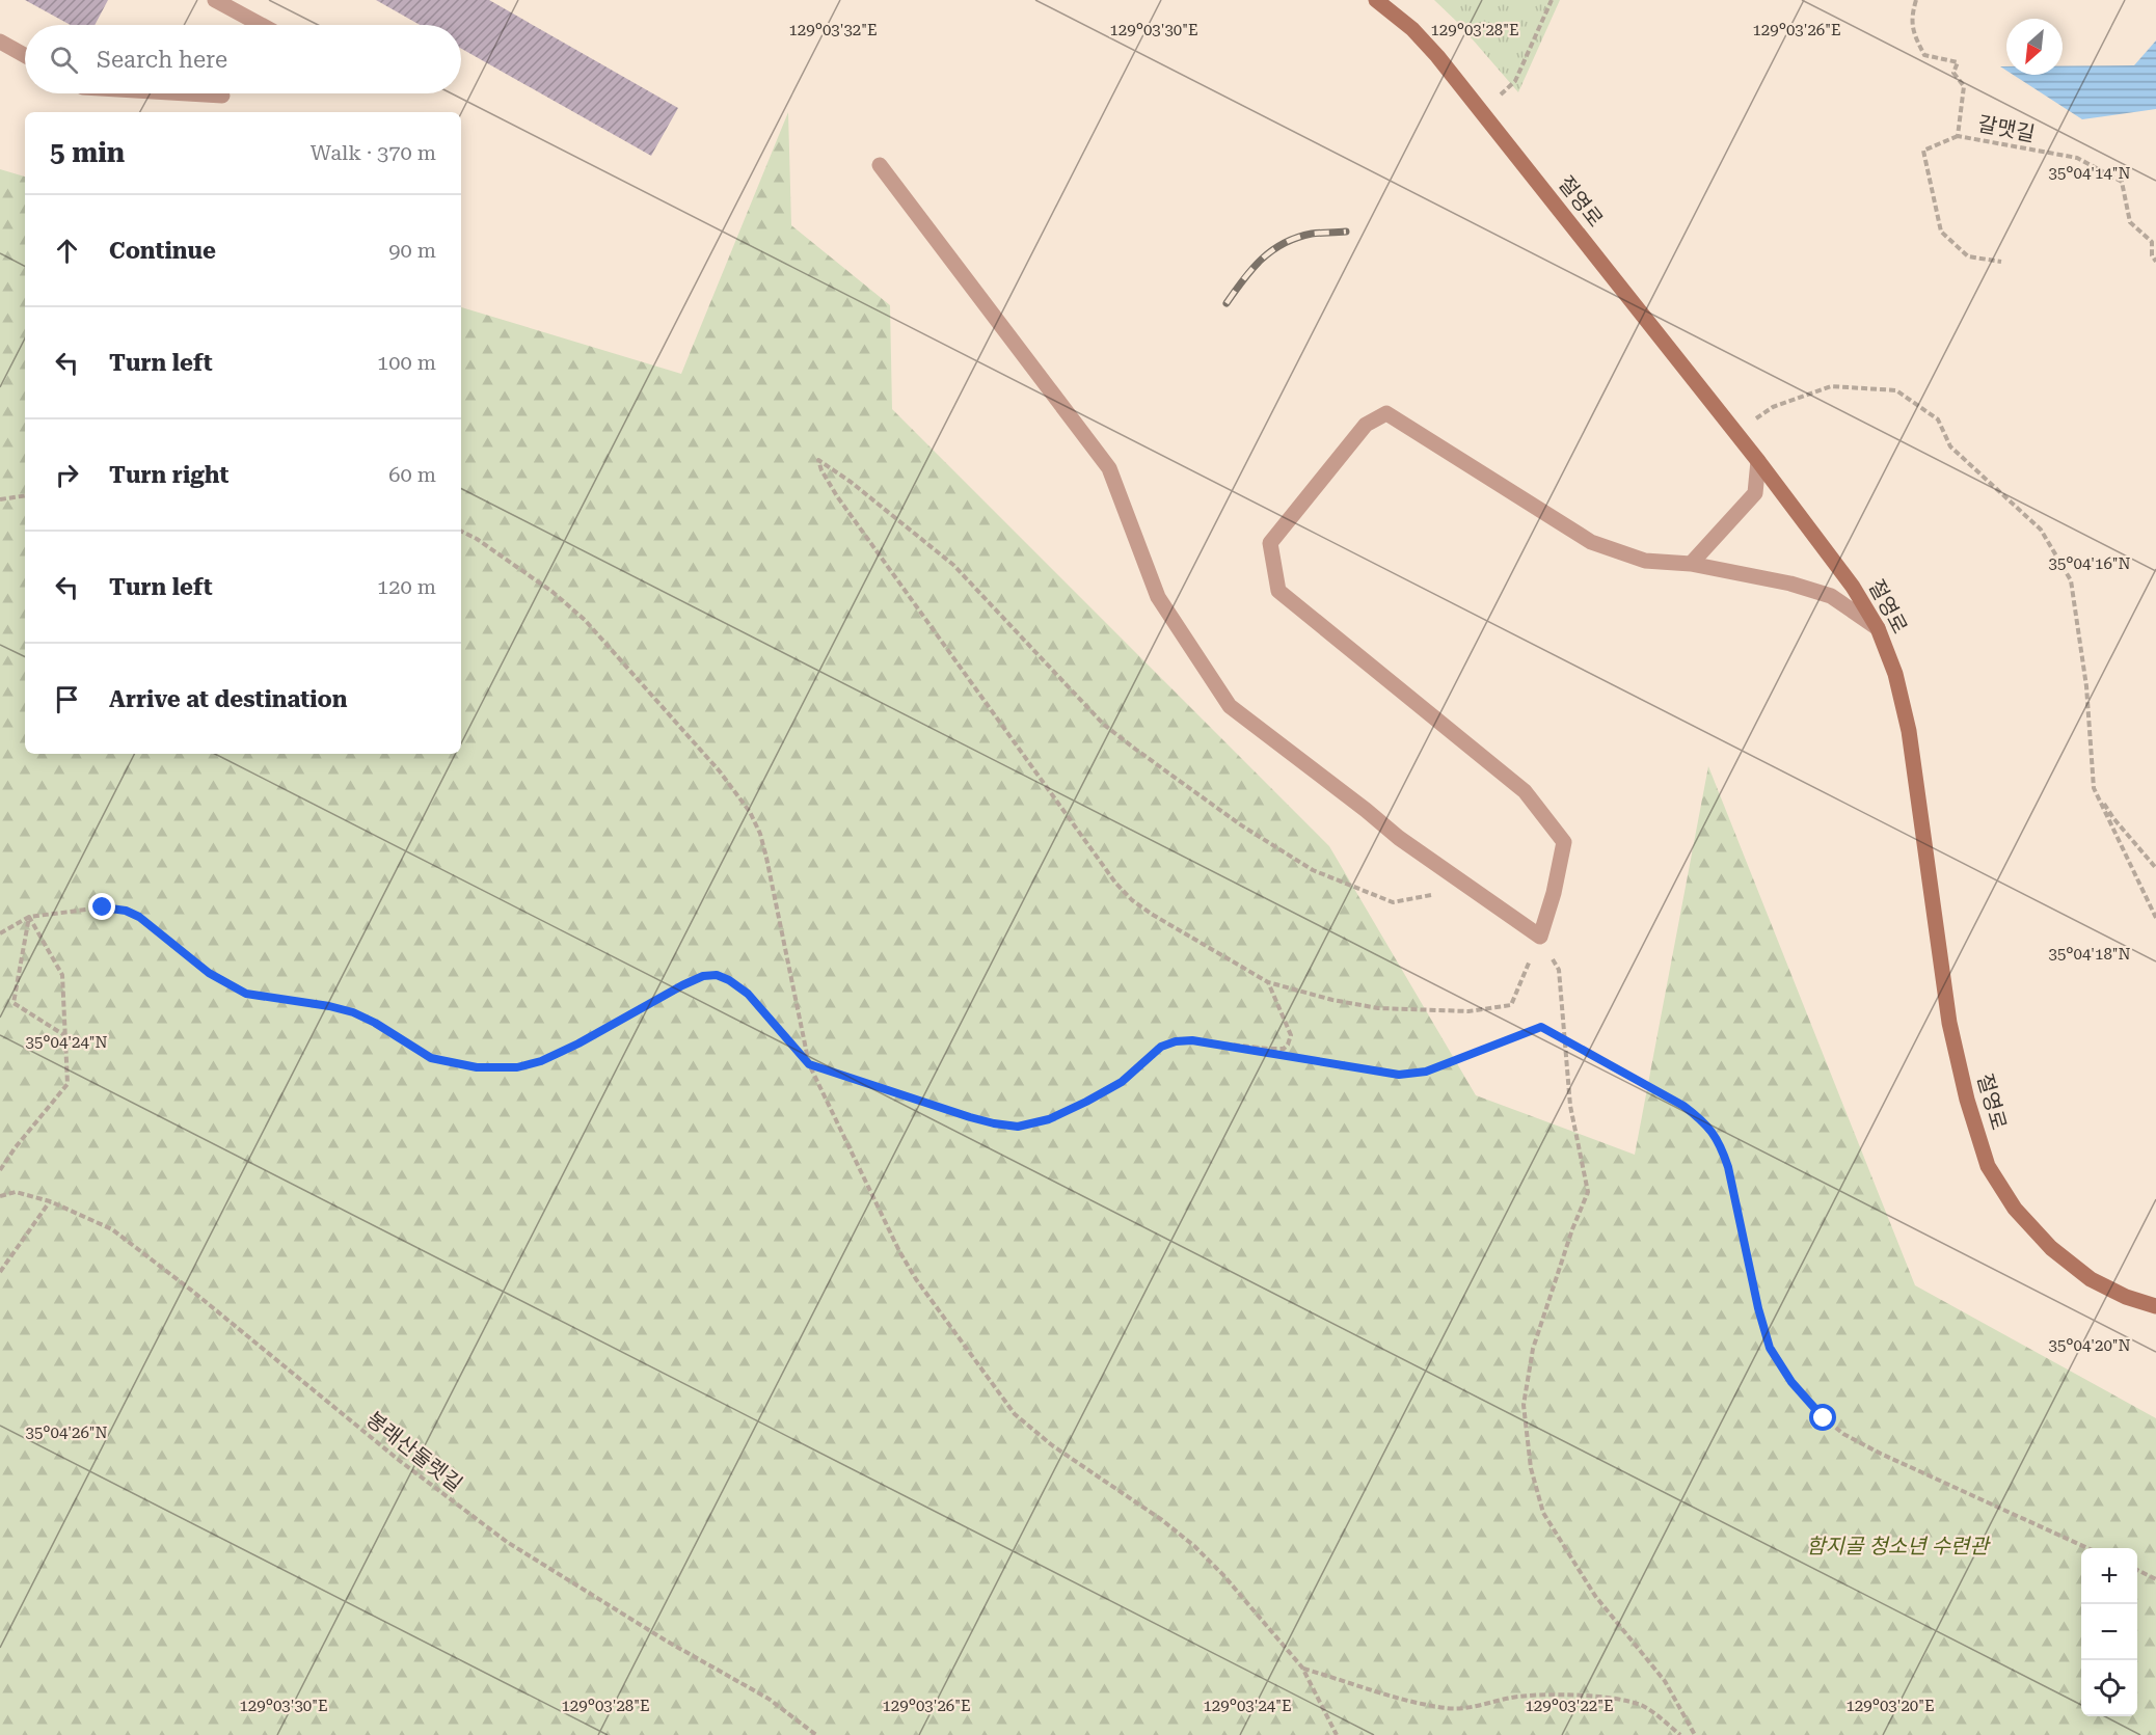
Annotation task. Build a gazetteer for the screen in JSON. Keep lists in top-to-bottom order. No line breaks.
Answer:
{"streets":{"main road":["절영로"],"path":["갈맷길","봉래산둘렛길"]},"parks":["함지골 청소년 수련관"],"north":"bottom left","page":{"search":"Search here","heading":["5 min","Walk · 370 m"],"list":[["Continue","90 m"],["Turn left","100 m"],["Turn right","60 m"],["Turn left","120 m"],"Arrive at destination"],"map_buttons":["+","−"]},"coordinates":["129°03'32\"E","129°03'30\"E","129°03'28\"E","129°03'26\"E","35°04'14\"N","35°04'16\"N","35°04'18\"N","35°04'24\"N","35°04'20\"N","35°04'26\"N","129°03'24\"E","129°03'22\"E","129°03'20\"E"]}
